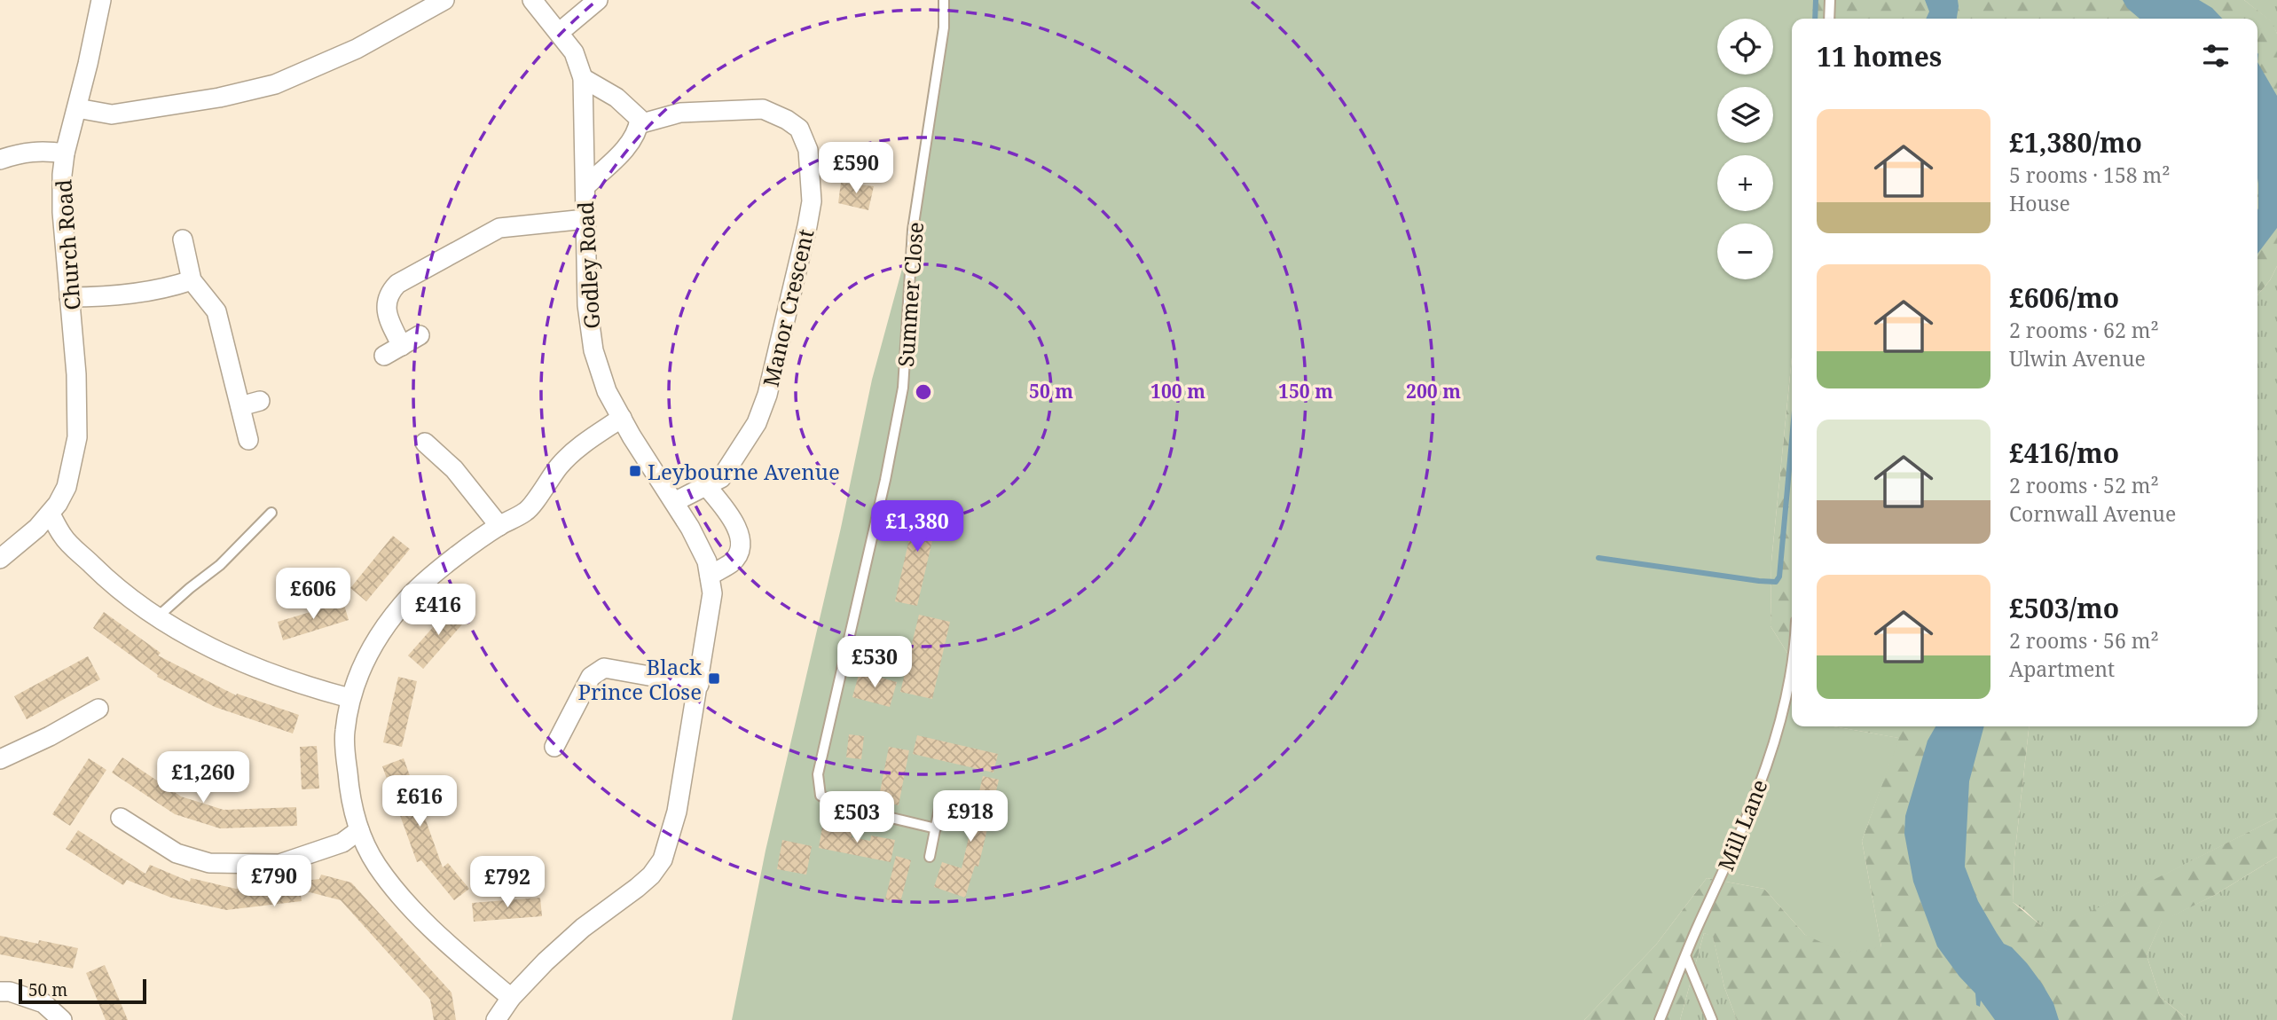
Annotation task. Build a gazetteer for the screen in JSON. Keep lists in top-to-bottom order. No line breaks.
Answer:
{"streets":{"street":["Church Road","Godley Road","Manor Crescent"],"lane":["Summer Close","Mill Lane"]},"crossings":[["Godley Road","Manor Crescent"]],"places":{"transit":["Leybourne Avenue","Black Prince Close"]},"scale_bar":"50 m","page":{"map_buttons":["+","−"],"heading":"11 homes","list":[{"name":"£1,380/mo","note":"5 rooms · 158 m² · House"},{"name":"£606/mo","note":"2 rooms · 62 m² · Ulwin Avenue"},{"name":"£416/mo","note":"2 rooms · 52 m² · Cornwall Avenue"},{"name":"£503/mo","note":"2 rooms · 56 m² · Apartment"}],"price":["£590","£1,380","£606","£416","£530","£1,260","£616","£918","£503","£790","£792"],"scale":"50 m"},"rings":["50 m","100 m","150 m","200 m"]}
